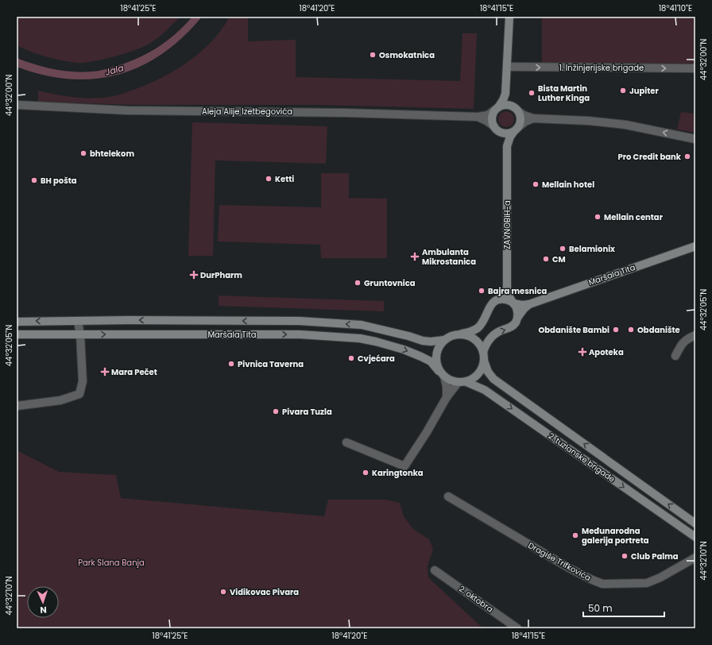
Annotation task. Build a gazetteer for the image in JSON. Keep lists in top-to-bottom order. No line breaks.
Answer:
{"streets":{"main road":["ZAVNOBiH-a","Maršala Tita","2. tuzlanske brigade"],"street":["1. Inžinjerijske brigade","Aleja Alije Izetbegovića","Dragiše Trifkovića","2. oktobra"]},"crossings":[["Maršala Tita","2. tuzlanske brigade"]],"water":["Jala"],"parks":["Park Slana Banja"],"places":{"other":["Osmokatnica","Jupiter","Bista Martin Luther Kinga","bhtelekom","Pro Credit bank","Ketti","BH pošta","Mellain hotel","Mellain centar","Belamionix","CM","Gruntovnica","Bajra mesnica","Obdanište Bambi","Obdanište","Cvjećara","Pivnica Taverna","Pivara Tuzla","Karingtonka","Međunarodna galerija portreta","Club Palma","Vidikovac Pivara"],"health":["Ambulanta Mikrostanica","DurPharm","Apoteka","Mara Pečet"]},"scale_bar":"50 m","north":"bottom","coordinates":["18°41'25\"E","18°41'20\"E","18°41'15\"E","18°41'10\"E","44°32'00\"N","44°32'05\"N","44°32'10\"N"]}
